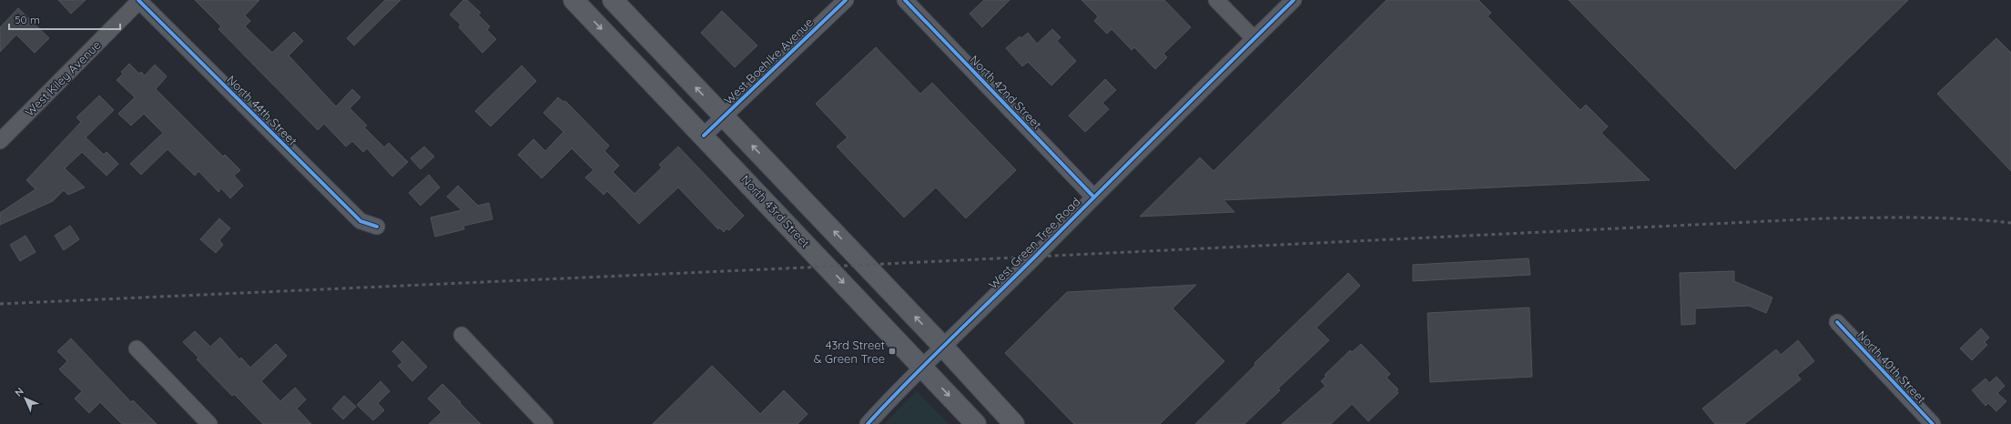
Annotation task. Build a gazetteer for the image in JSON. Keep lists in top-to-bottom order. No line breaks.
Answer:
{"streets":{"main road":["North 43rd Street"],"street":["West Boehlke Avenue","West Kiley Avenue","North 42nd Street","North 44th Street","West Green Tree Road","North 40th Street"]},"crossings":[["West Boehlke Avenue","North 43rd Street"],["West Kiley Avenue","North 44th Street"],["North 42nd Street","West Green Tree Road"],["North 43rd Street","West Green Tree Road"]],"places":{"transit":["43rd Street & Green Tree"]},"scale_bar":"50 m","north":"top left"}
